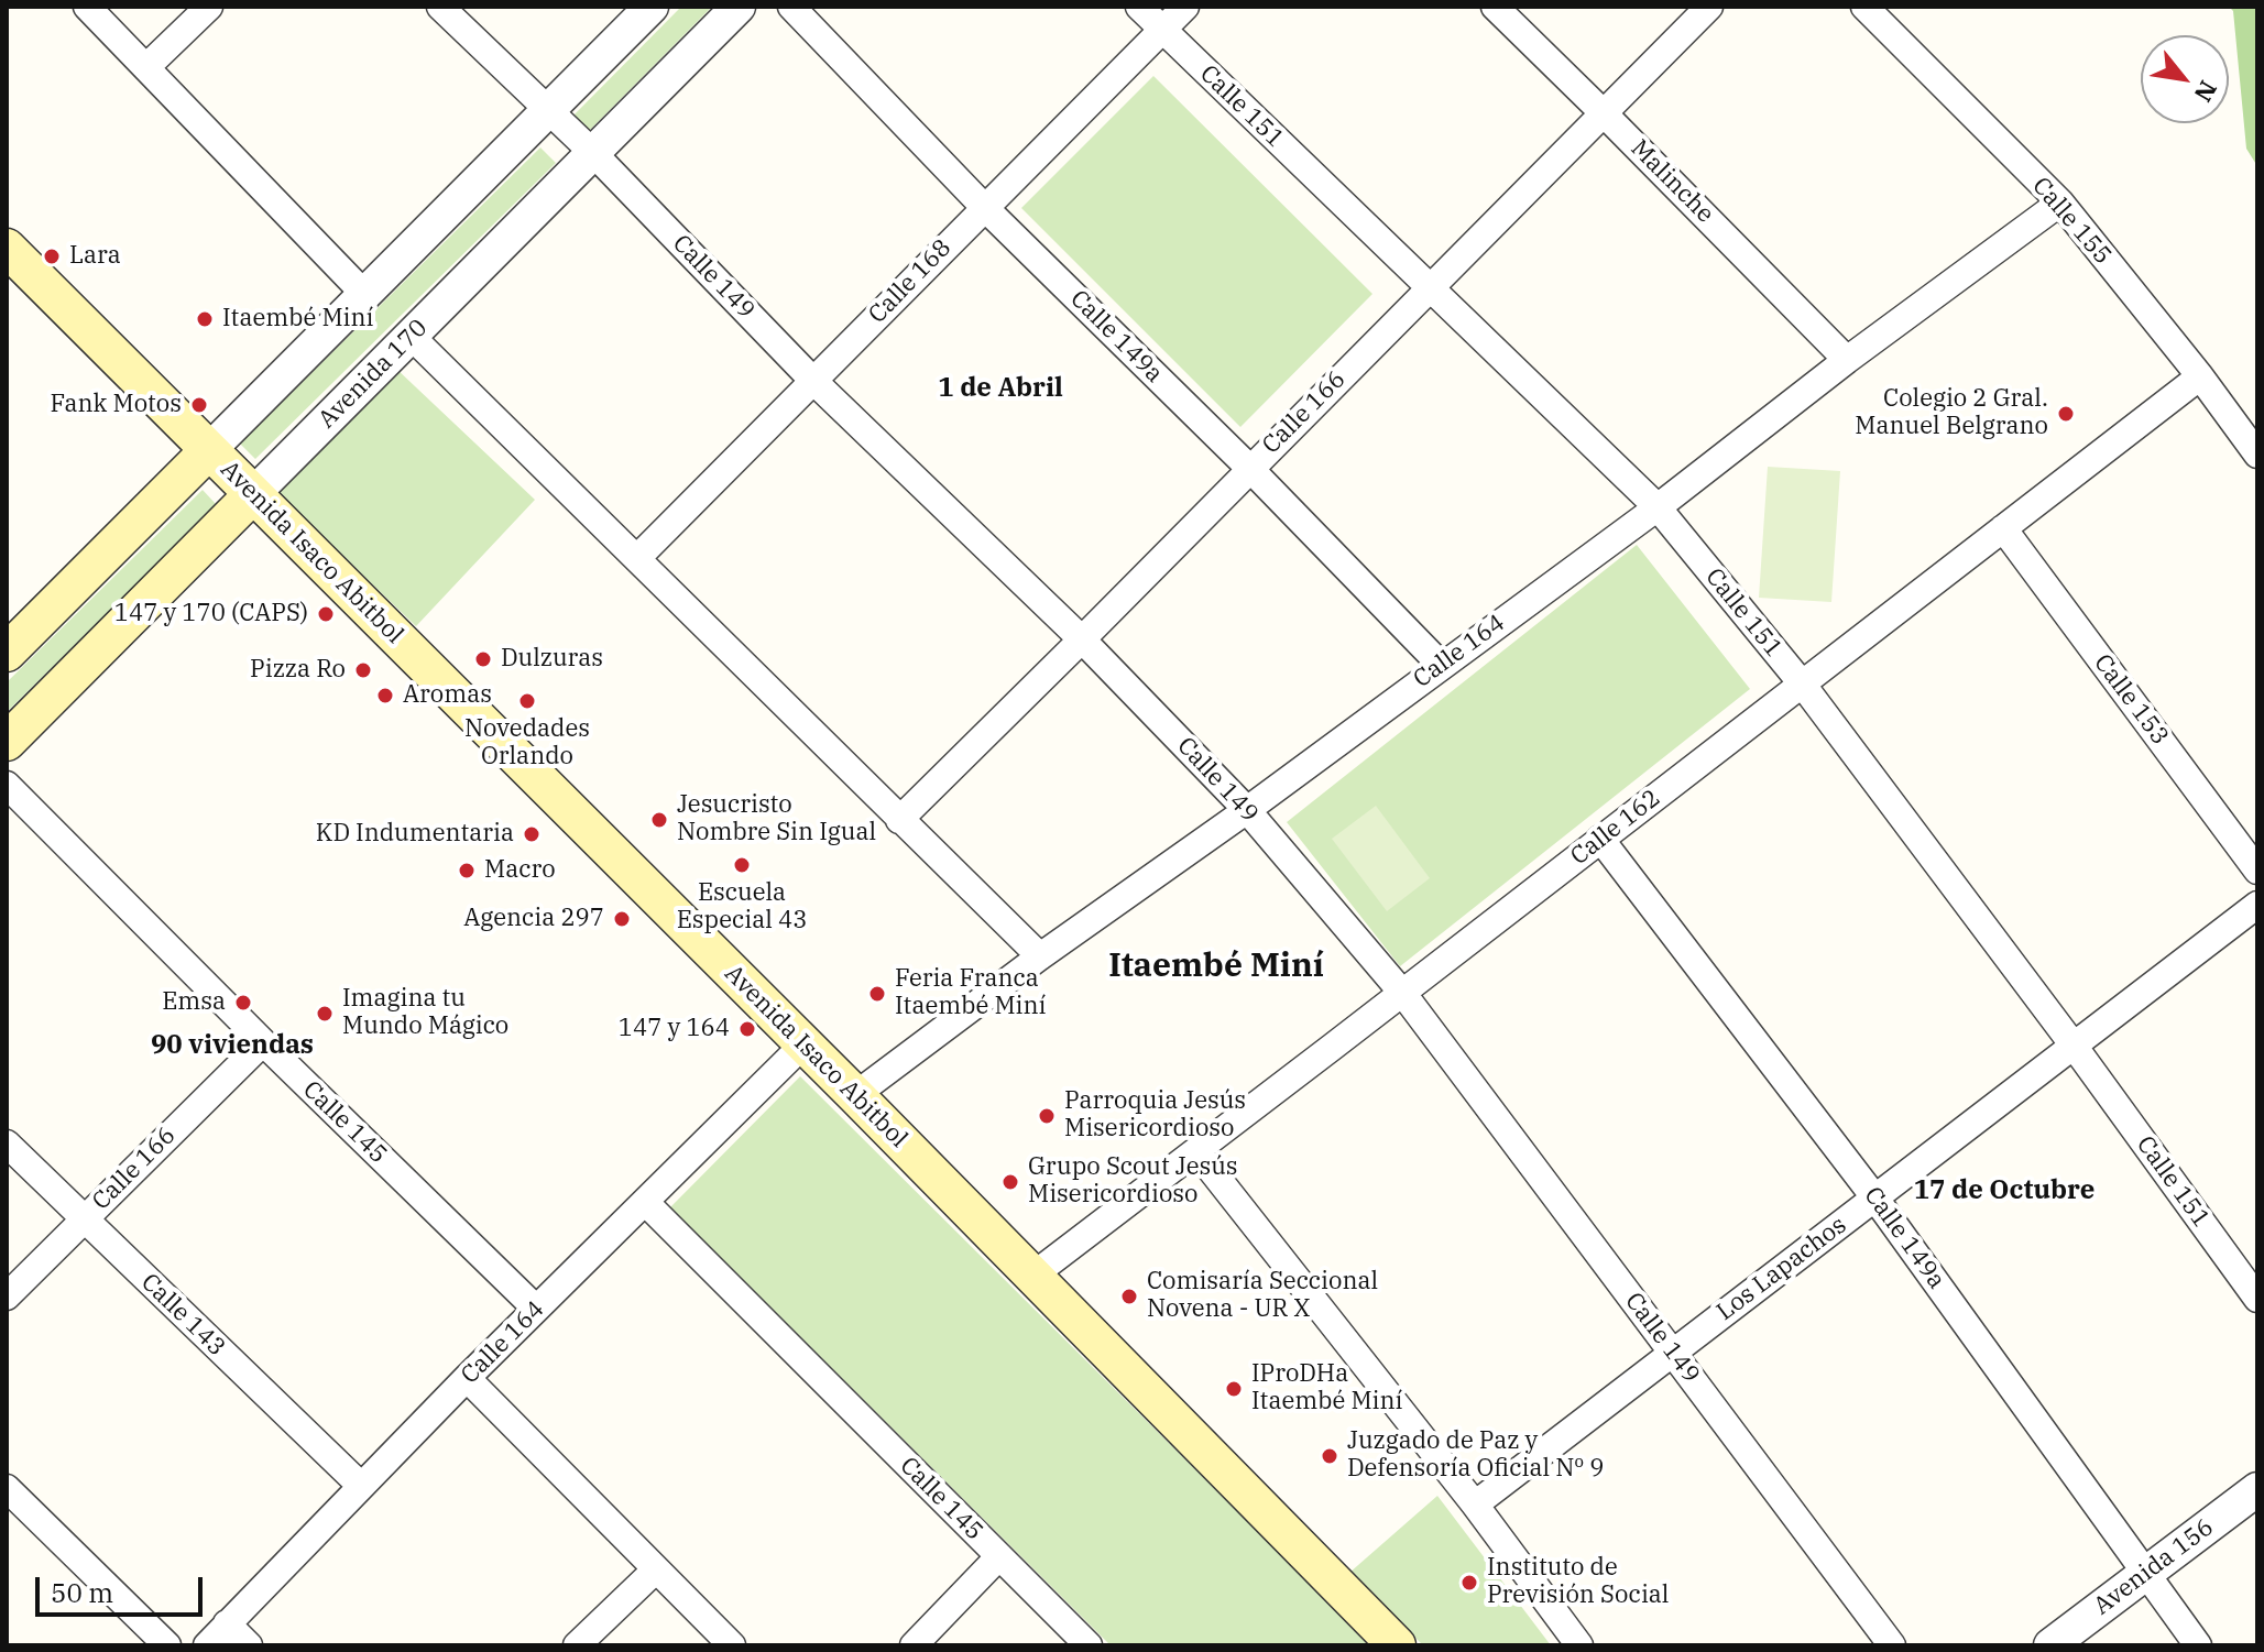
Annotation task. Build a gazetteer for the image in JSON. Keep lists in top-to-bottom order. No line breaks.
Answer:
{"streets":{"main road":["Avenida 170","Avenida Isaco Abitbol"],"street":["Calle 151","Malinche","Calle 155","Calle 149","Calle 168","Calle 149a","Calle 166","Calle 164","Calle 153","Calle 162","Calle 145","Los Lapachos","Calle 143","Avenida 156"]},"crossings":[["Calle 151","Calle 168"],["Calle 151","Calle 166"],["Calle 151","Calle 164"],["Calle 151","Calle 162"],["Calle 151","Los Lapachos"],["Malinche","Calle 166"],["Malinche","Calle 164"],["Calle 155","Calle 164"],["Calle 155","Calle 162"],["Calle 149","Calle 168"],["Calle 149","Avenida 170"],["Calle 149","Calle 166"],["Calle 149","Calle 164"],["Calle 149","Calle 162"],["Calle 149","Los Lapachos"],["Calle 168","Calle 149a"],["Calle 149a","Calle 166"],["Calle 149a","Calle 164"],["Calle 149a","Calle 162"],["Calle 149a","Los Lapachos"],["Calle 149a","Avenida 156"],["Avenida 170","Avenida Isaco Abitbol"],["Calle 166","Calle 145"],["Calle 166","Calle 143"],["Avenida Isaco Abitbol","Calle 164"],["Avenida Isaco Abitbol","Calle 162"],["Calle 164","Calle 145"],["Calle 164","Calle 143"],["Calle 153","Calle 162"]],"districts":["1 de Abril","Itaembé Miní","90 viviendas","17 de Octubre"],"places":["Lara","Itaembé Miní","Fank Motos","Colegio 2 Gral. Manuel Belgrano","147 y 170 (CAPS)","Dulzuras","Pizza Ro","Aromas","Novedades Orlando","Jesucristo Nombre Sin Igual","KD Indumentaria","Escuela Especial 43","Macro","Agencia 297","Feria Franca Itaembé Miní","Emsa","Imagina tu Mundo Mágico","147 y 164","Parroquia Jesús Misericordioso","Grupo Scout Jesús Misericordioso","Comisaría Seccional Novena - UR X","IProDHa Itaembé Miní","Juzgado de Paz y Defensoría Oficial Nº 9","Instituto de Previsión Social"],"scale_bar":"50 m","north":"bottom right"}
